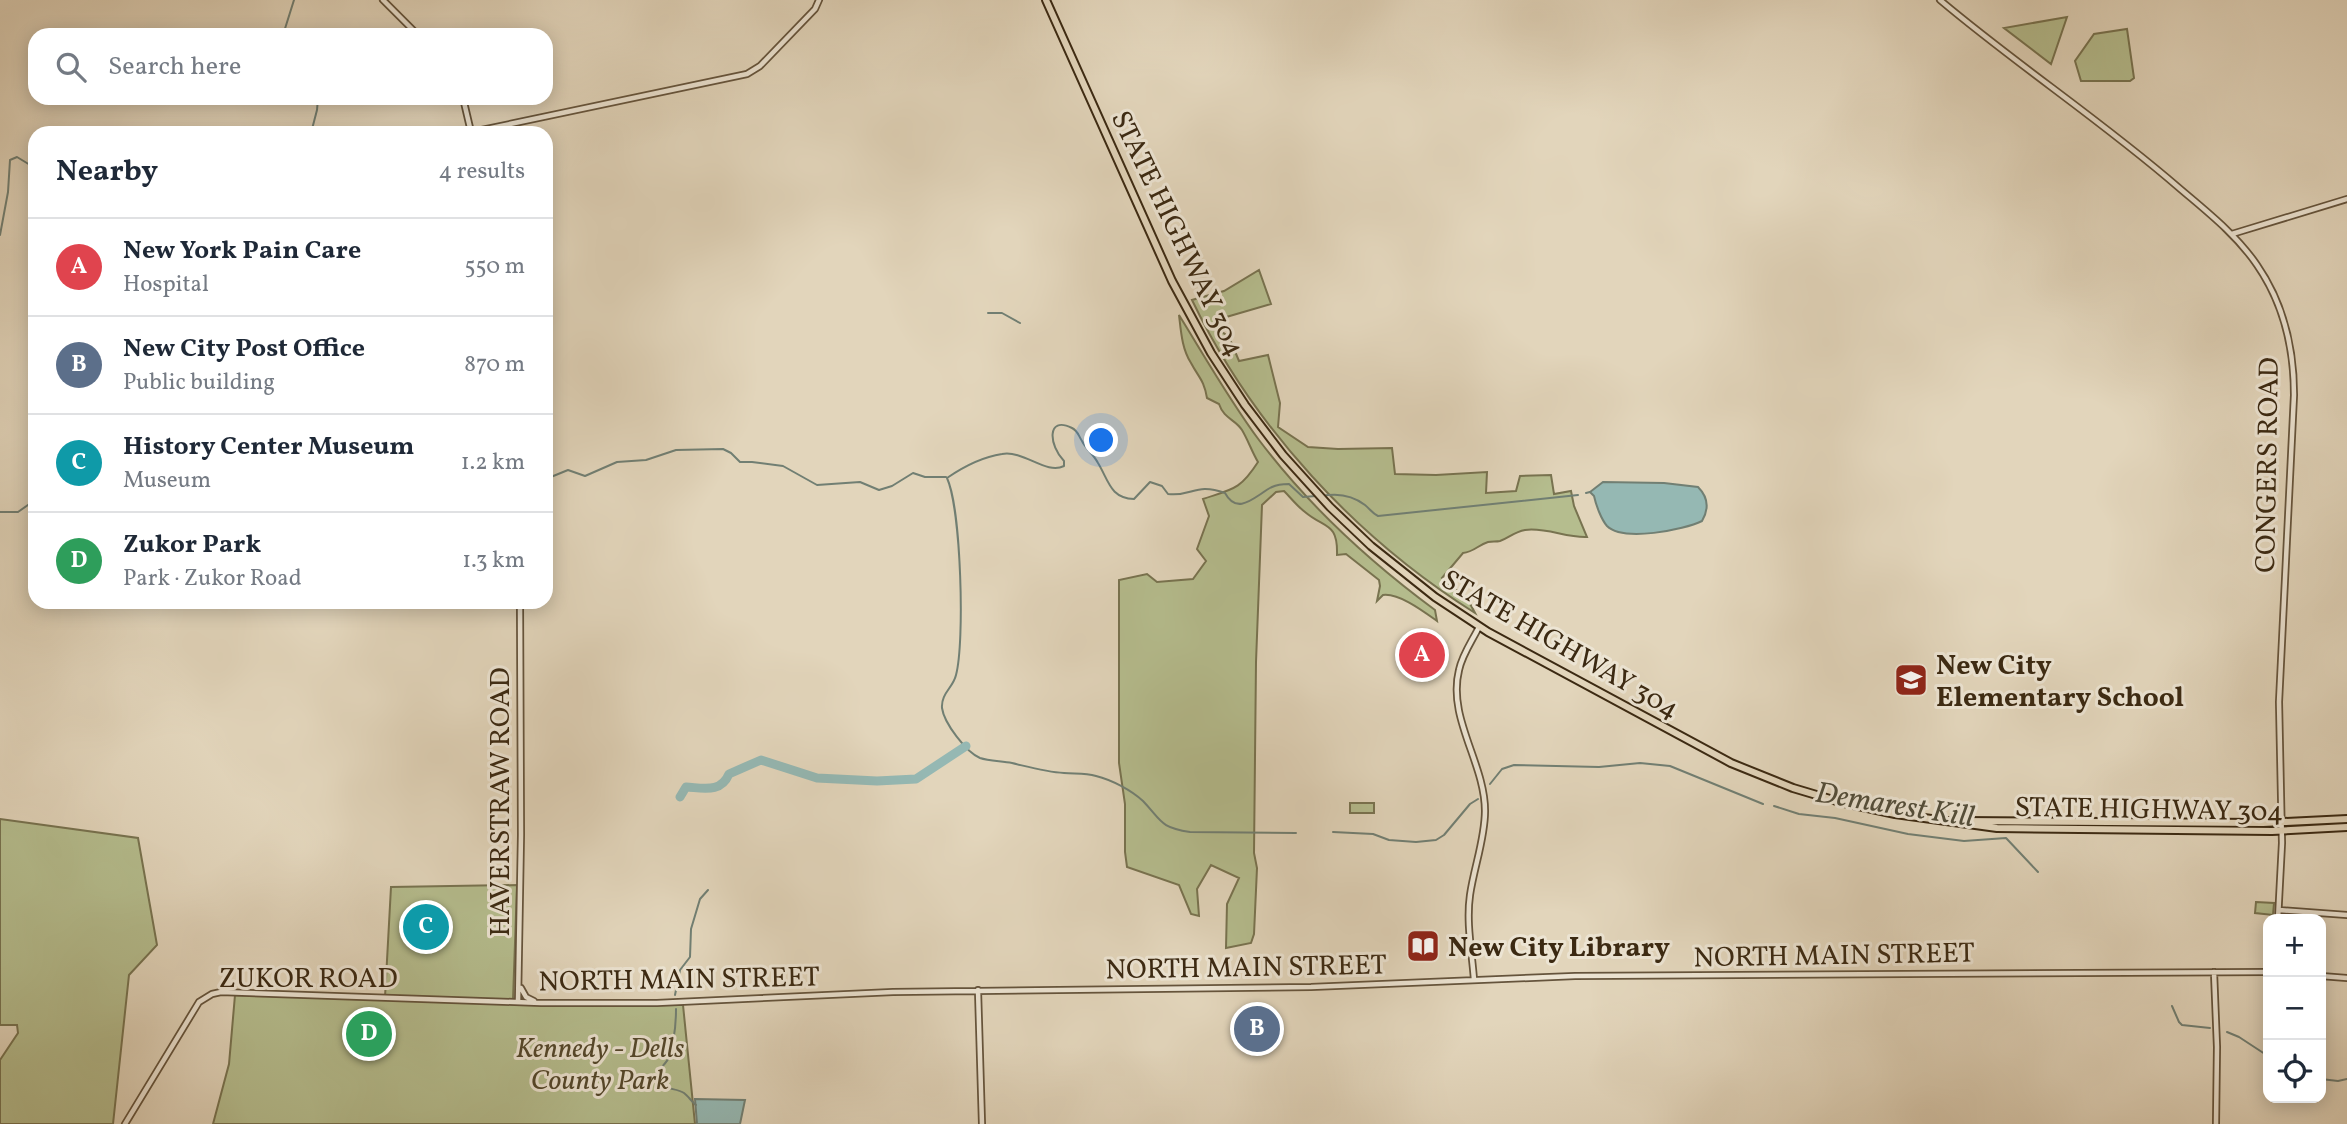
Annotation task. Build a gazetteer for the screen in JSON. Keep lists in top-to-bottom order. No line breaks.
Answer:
{"streets":{"main road":["STATE HIGHWAY 304"],"street":["CONGERS ROAD","HAVERSTRAW ROAD","NORTH MAIN STREET","ZUKOR ROAD"]},"crossings":[["STATE HIGHWAY 304","CONGERS ROAD"],["HAVERSTRAW ROAD","NORTH MAIN STREET"],["HAVERSTRAW ROAD","ZUKOR ROAD"],["NORTH MAIN STREET","ZUKOR ROAD"]],"water":["Demarest Kill"],"parks":["Kennedy - Dells County Park"],"places":{"school or university":["New City Elementary School"],"library":["New City Library"]},"page":{"search":"Search here","heading":["Nearby","4 results"],"list":[{"mark":"A","name":"New York Pain Care","note":"Hospital","value":"550 m"},{"mark":"B","name":"New City Post Office","note":"Public building","value":"870 m"},{"mark":"C","name":"History Center Museum","note":"Museum","value":"1.2 km"},{"mark":"D","name":"Zukor Park","note":"Park · Zukor Road","value":"1.3 km"}],"pins":["A","C","B","D"],"map_buttons":["+","−"]}}
